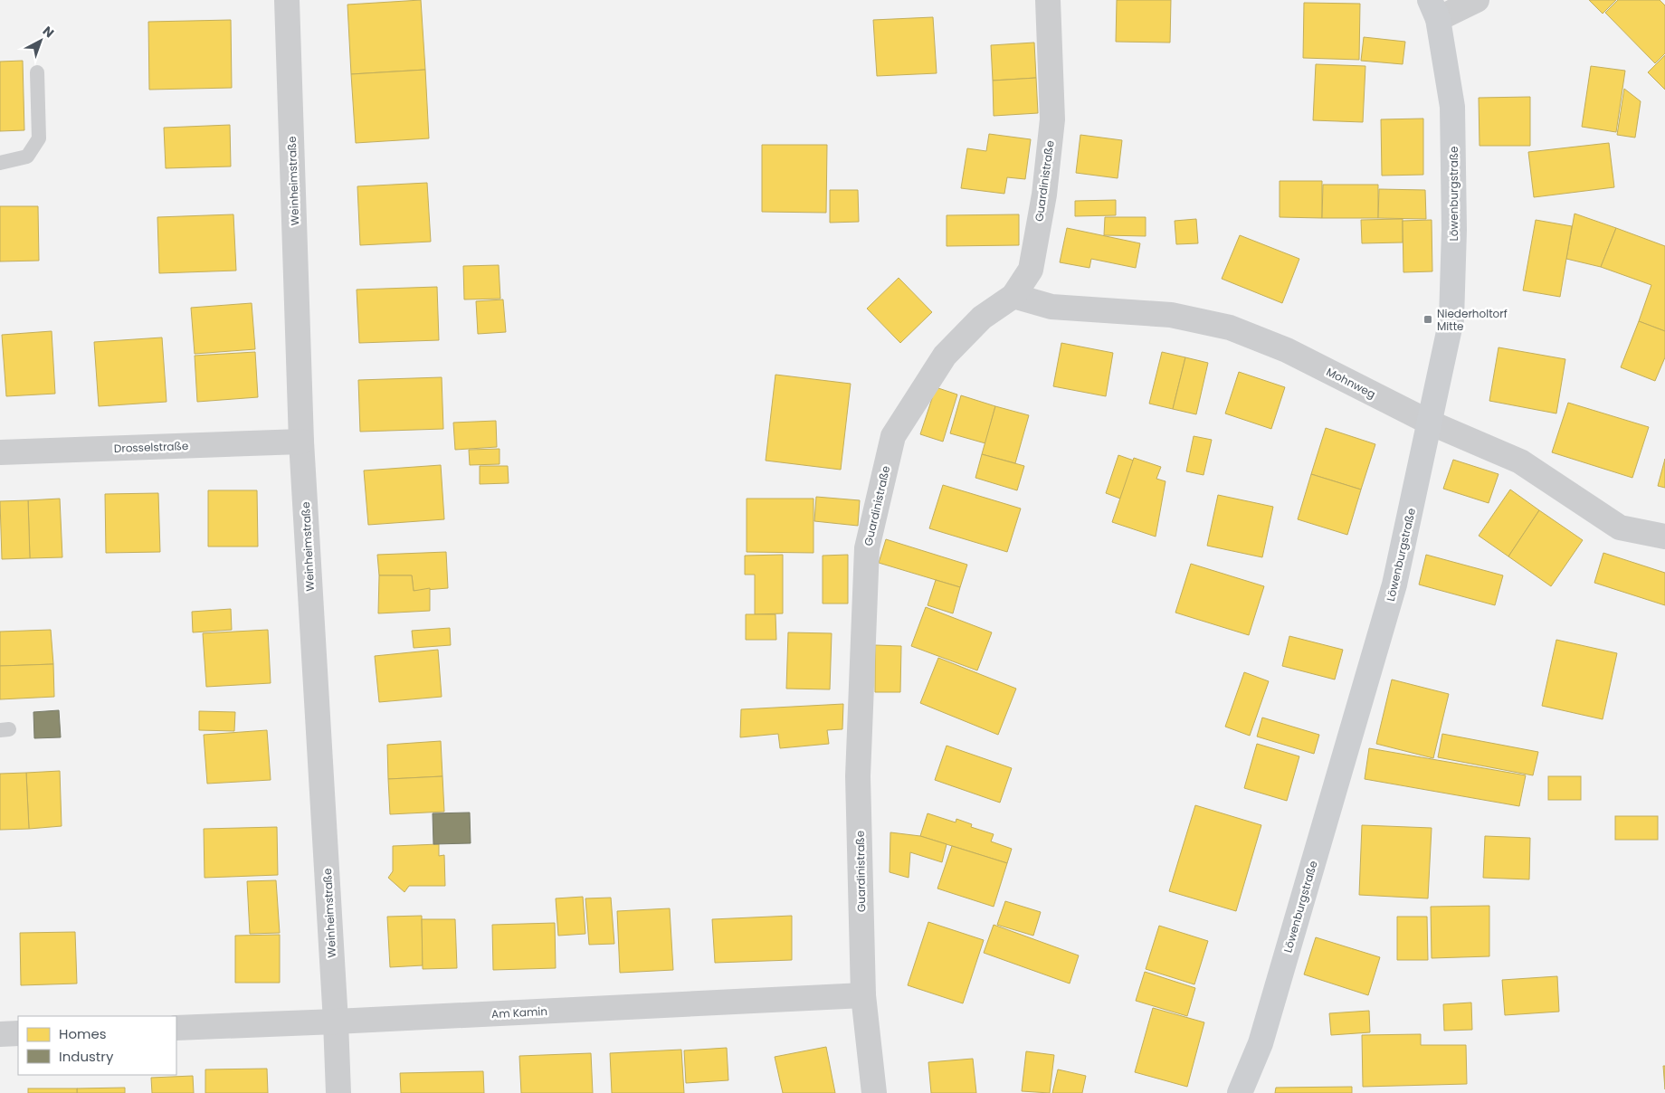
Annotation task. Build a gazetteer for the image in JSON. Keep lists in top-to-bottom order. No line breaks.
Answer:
{"streets":{"street":["Weinheimstraße","Guardinistraße","Löwenburgstraße","Mohnweg","Drosselstraße","Am Kamin"]},"crossings":[["Weinheimstraße","Drosselstraße"],["Weinheimstraße","Am Kamin"],["Guardinistraße","Mohnweg"],["Guardinistraße","Am Kamin"],["Löwenburgstraße","Mohnweg"]],"places":{"transit":["Niederholtorf Mitte"]},"legend":["Homes","Industry"],"north":"top right"}
